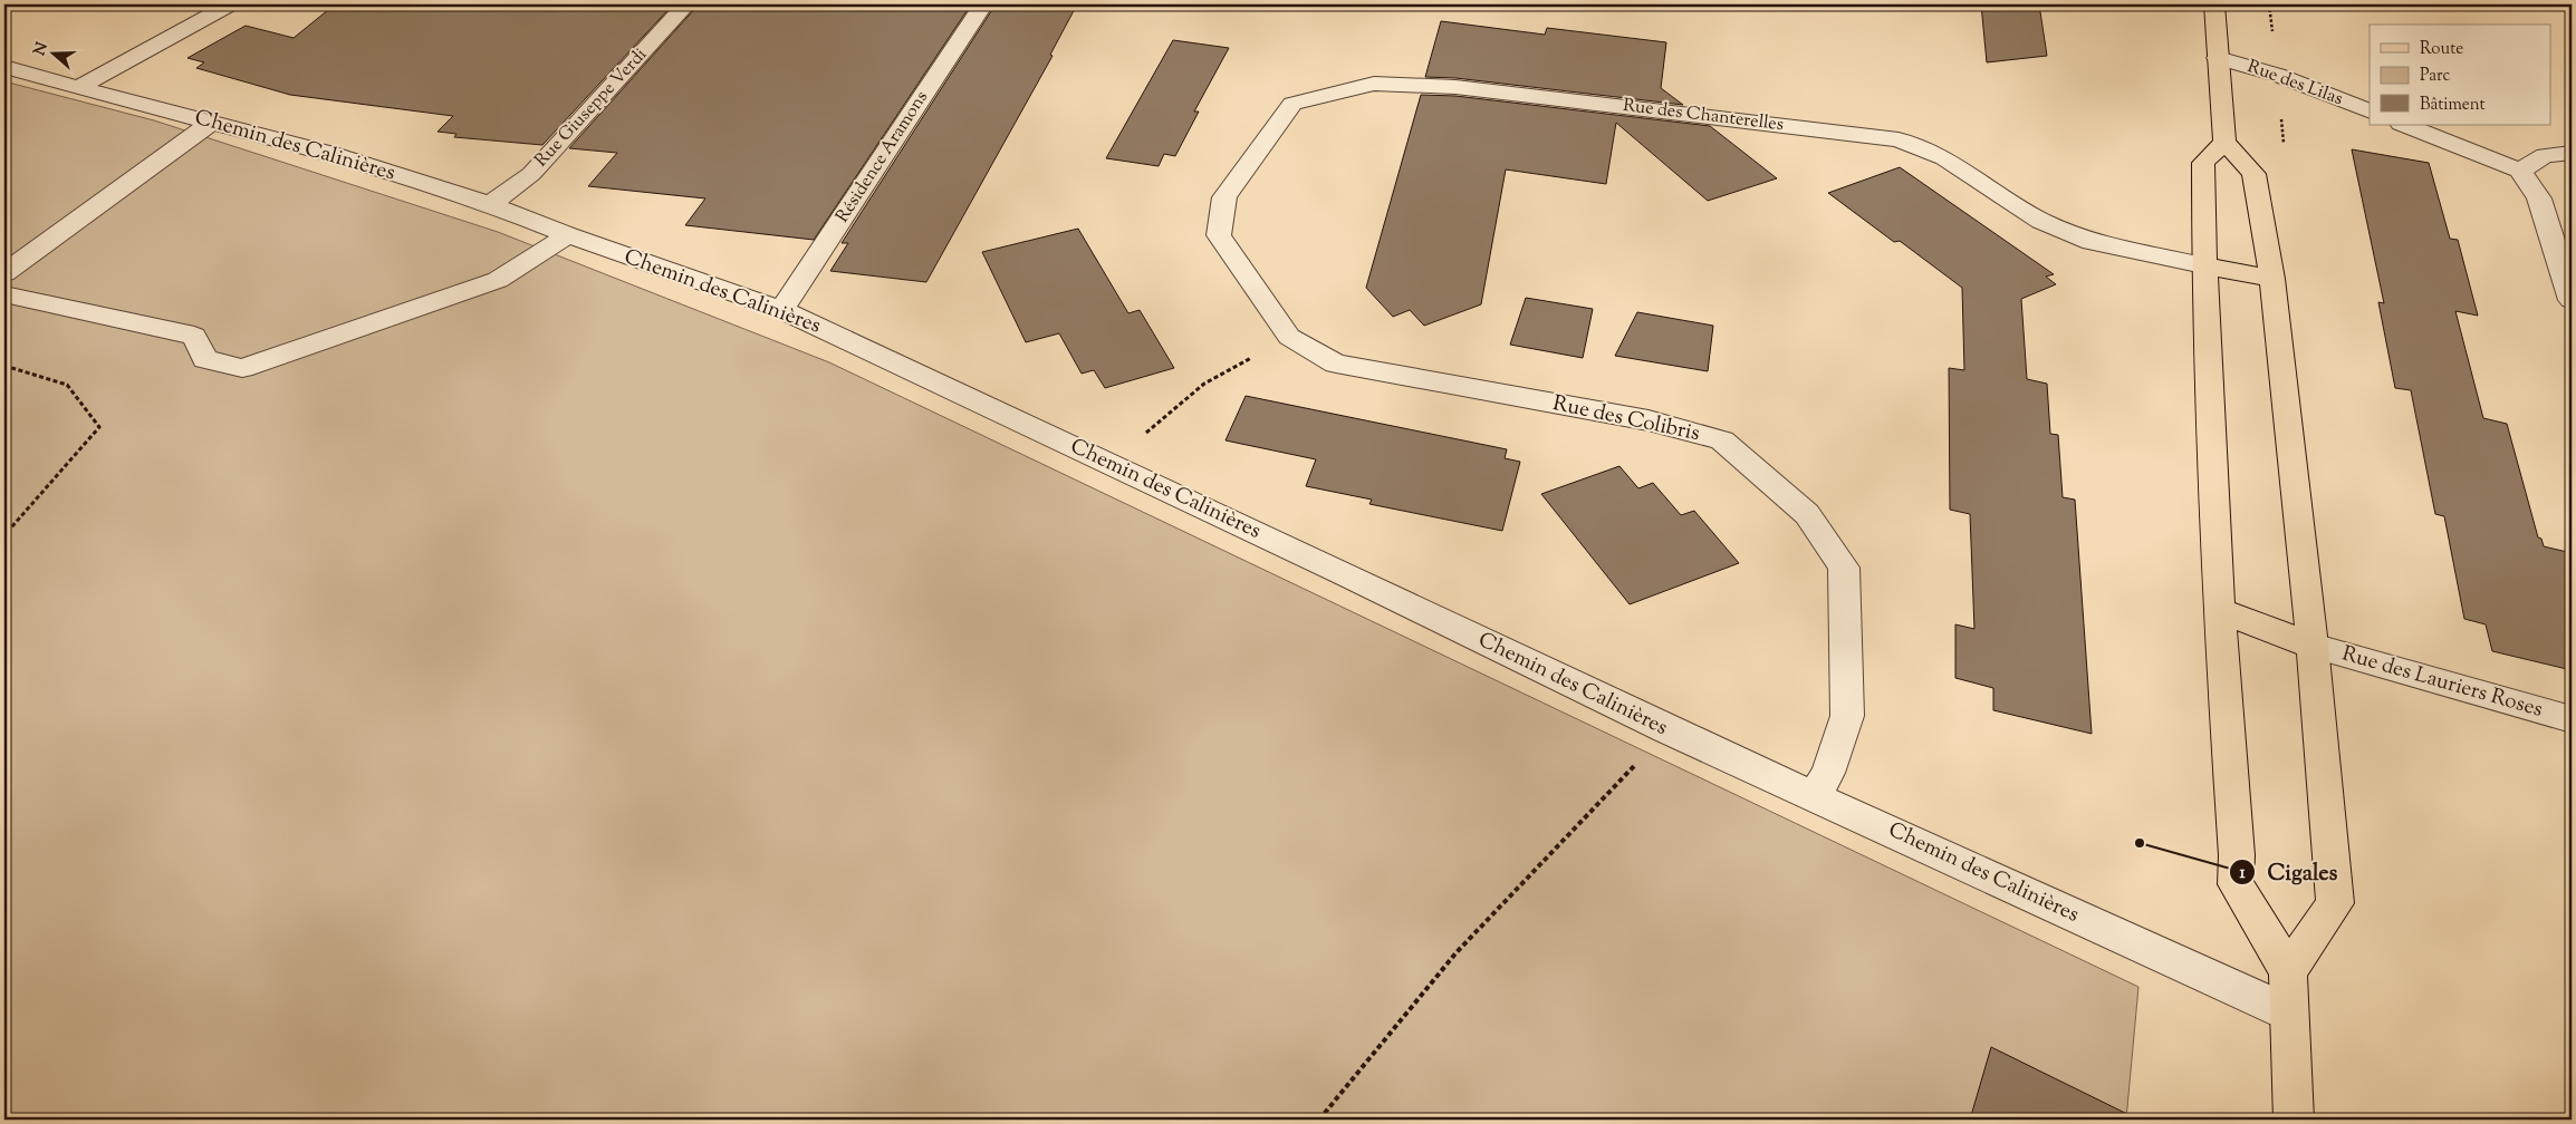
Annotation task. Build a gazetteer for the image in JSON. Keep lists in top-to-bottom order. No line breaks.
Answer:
{"streets":{"street":["Rue des Lilas","Rue Giuseppe Verdi","Rue des Chanterelles","Chemin des Calinières","Résidence Aramons","Rue des Colibris","Rue des Lauriers Roses"]},"crossings":[["Rue Giuseppe Verdi","Chemin des Calinières"],["Rue des Chanterelles","Rue des Colibris"],["Chemin des Calinières","Résidence Aramons"],["Chemin des Calinières","Rue des Colibris"]],"places":["Cigales"],"legend":["Route","Parc","Bâtiment"],"north":"left"}
